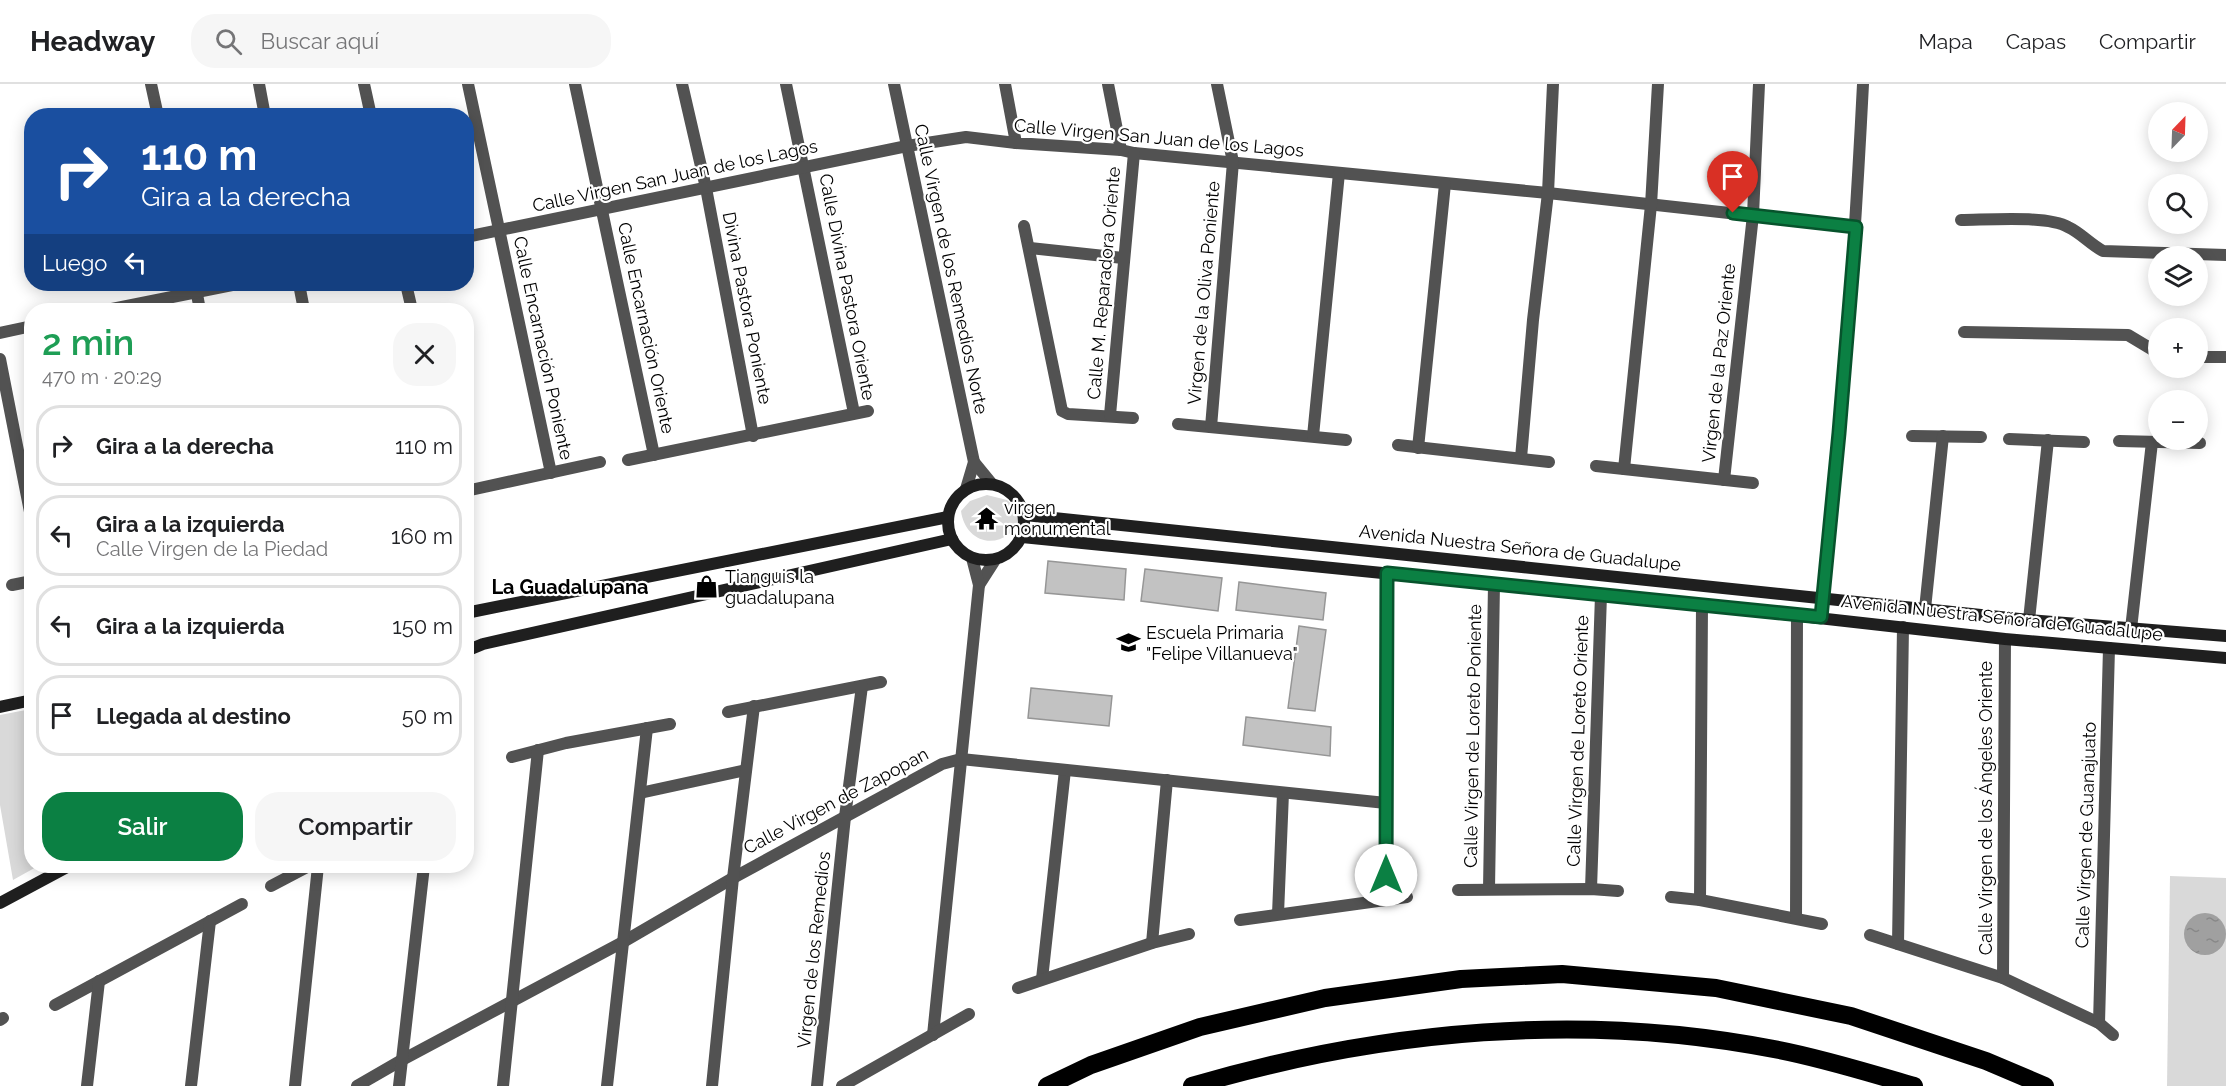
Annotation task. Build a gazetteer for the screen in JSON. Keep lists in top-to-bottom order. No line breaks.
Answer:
{"streets":{"street":["Calle Virgen San Juan de los Lagos","Calle Virgen de los Remedios Norte","Calle M. Reparadora Oriente","Calle Divina Pastora Oriente","Virgen de la Oliva Poniente","Divina Pastora Poniente","Calle Encarnación Oriente","Calle Encarnación Poniente","Virgen de la Paz Oriente","Avenida Nuestra Señora de Guadalupe","Calle Virgen de Loreto Poniente","Calle Virgen de Loreto Oriente","Calle Virgen de Zapopan","Calle Virgen de los Ángeles Oriente","Calle Virgen de Guanajuato","Virgen de los Remedios"]},"crossings":[["Calle Virgen San Juan de los Lagos","Calle Virgen de los Remedios Norte"],["Calle Virgen San Juan de los Lagos","Calle M. Reparadora Oriente"],["Calle Virgen San Juan de los Lagos","Calle Divina Pastora Oriente"],["Calle Virgen San Juan de los Lagos","Virgen de la Oliva Poniente"],["Calle Virgen San Juan de los Lagos","Divina Pastora Poniente"],["Calle Virgen San Juan de los Lagos","Calle Encarnación Oriente"],["Calle Virgen San Juan de los Lagos","Calle Encarnación Poniente"],["Calle Virgen San Juan de los Lagos","Virgen de la Paz Oriente"],["Calle Virgen de los Remedios Norte","Avenida Nuestra Señora de Guadalupe"],["Avenida Nuestra Señora de Guadalupe","Calle Virgen de Loreto Poniente"],["Avenida Nuestra Señora de Guadalupe","Calle Virgen de Loreto Oriente"],["Avenida Nuestra Señora de Guadalupe","Calle Virgen de los Ángeles Oriente"],["Avenida Nuestra Señora de Guadalupe","Calle Virgen de Guanajuato"],["Calle Virgen de Zapopan","Virgen de los Remedios"]],"districts":["La Guadalupana"],"places":{"temple":["virgen monumental"],"shop":["Tianguis la guadalupana"],"school or university":["Escuela Primaria \"Felipe Villanueva\""]},"north":"top right","page":{"header":"Headway","search":"Buscar aquí","nav":["Mapa","Capas","Compartir"],"map_buttons":["+","−"],"turn":["110 m","Gira a la derecha"],"then":"Luego","heading":["2 min","470 m · 20:29"],"list":[{"name":"Gira a la derecha","value":"110 m"},{"name":"Gira a la izquierda","note":"Calle Virgen de la Piedad","value":"160 m"},{"name":"Gira a la izquierda","value":"150 m"},{"name":"Llegada al destino","value":"50 m"}],"buttons":["Salir","Compartir"]}}
